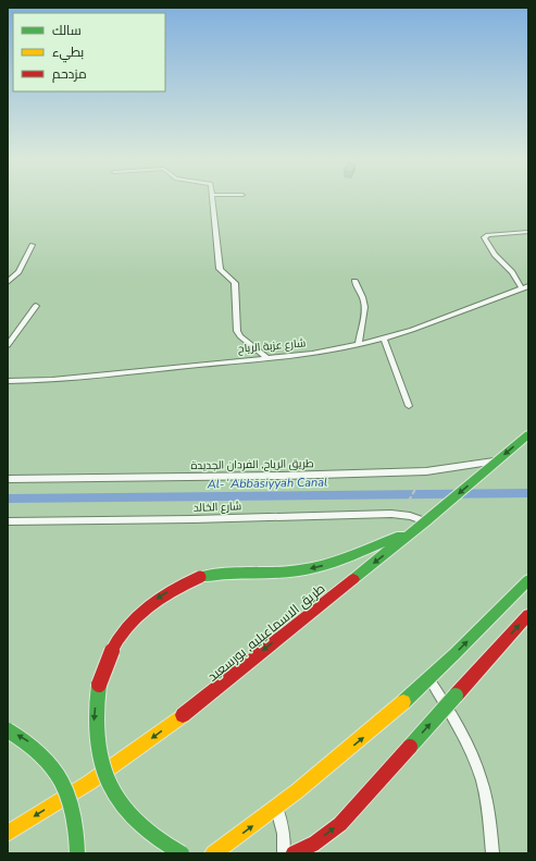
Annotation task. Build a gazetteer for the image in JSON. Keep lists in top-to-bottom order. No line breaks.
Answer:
{"streets":{"highway":["طريق الاسماعيليه, بورسعيد"],"street":["شارع عزبة الرياح","طريق الرياح, الفردان الجديدة","شارع الخالد"]},"crossings":[["طريق الرياح, الفردان الجديدة","طريق الاسماعيليه, بورسعيد"],["شارع الخالد","طريق الاسماعيليه, بورسعيد"]],"one_way":["طريق الاسماعيليه, بورسعيد"],"water":["Al-ʿAbbāsiyyah Canal"],"legend":["سالك","بطيء","مزدحم"]}
